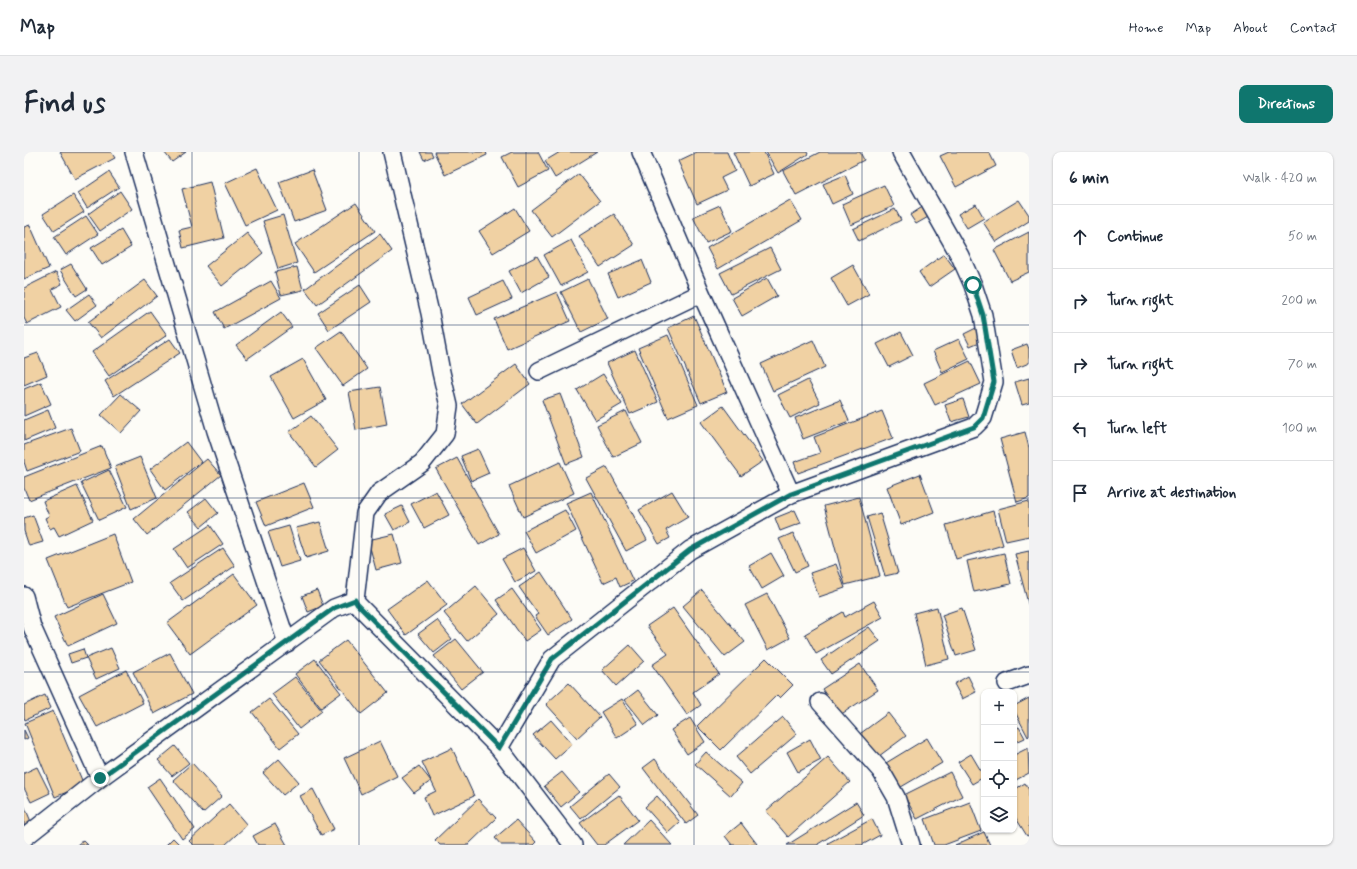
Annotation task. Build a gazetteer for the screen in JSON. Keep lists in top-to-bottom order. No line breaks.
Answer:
{"page":{"header":"Map","nav":["Home","Map","About","Contact"],"buttons":"Directions","title":"Find us","heading":["6 min","Walk · 420 m"],"list":[["Continue","50 m"],["Turn right","200 m"],["Turn right","70 m"],["Turn left","100 m"],"Arrive at destination"],"map_buttons":["+","−"]}}
